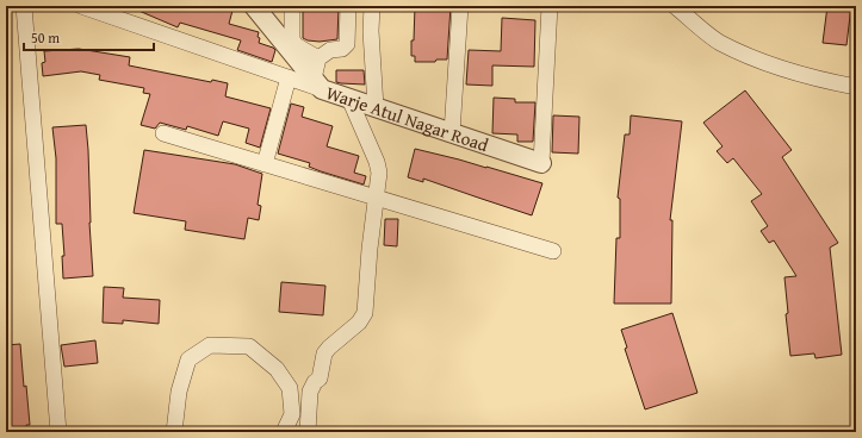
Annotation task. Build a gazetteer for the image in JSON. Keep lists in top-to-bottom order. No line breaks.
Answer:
{"streets":{"street":["Warje Atul Nagar Road"]},"scale_bar":"50 m"}
